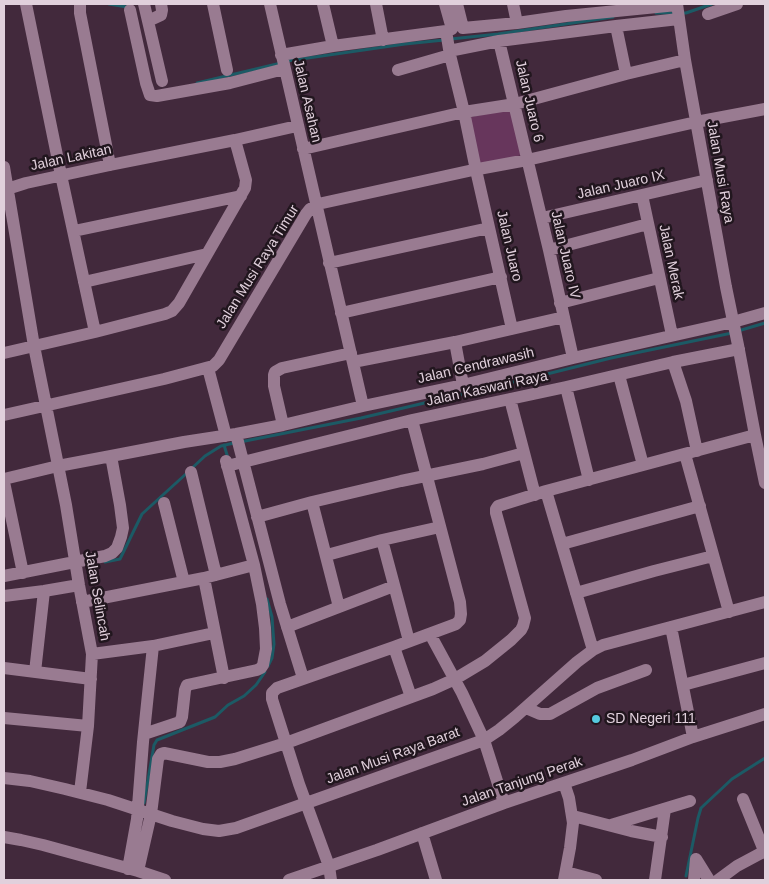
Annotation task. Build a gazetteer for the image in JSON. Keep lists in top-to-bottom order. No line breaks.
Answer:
{"streets":{"street":["Jalan Asahan","Jalan Juaro 6","Jalan Lakitan","Jalan Musi Raya","Jalan Juaro IX","Jalan Juaro","Jalan Juaro IV","Jalan Merak","Jalan Musi Raya Timur","Jalan Cendrawasih","Jalan Kaswari Raya","Jalan Selincah","Jalan Musi Raya Barat","Jalan Tanjung Perak"]},"crossings":[["Jalan Asahan","Jalan Lakitan"],["Jalan Asahan","Jalan Musi Raya Timur"],["Jalan Asahan","Jalan Cendrawasih"],["Jalan Juaro 6","Jalan Juaro IV"],["Jalan Juaro 6","Jalan Musi Raya Timur"],["Jalan Musi Raya","Jalan Juaro IX"],["Jalan Musi Raya","Jalan Musi Raya Timur"],["Jalan Musi Raya","Jalan Cendrawasih"],["Jalan Musi Raya","Jalan Kaswari Raya"],["Jalan Juaro IX","Jalan Juaro IV"],["Jalan Juaro IX","Jalan Merak"],["Jalan Juaro","Jalan Musi Raya Timur"],["Jalan Juaro IV","Jalan Musi Raya Timur"],["Jalan Juaro IV","Jalan Cendrawasih"],["Jalan Merak","Jalan Cendrawasih"],["Jalan Cendrawasih","Jalan Selincah"],["Jalan Selincah","Jalan Musi Raya Barat"]],"places":["SD Negeri 111"]}
